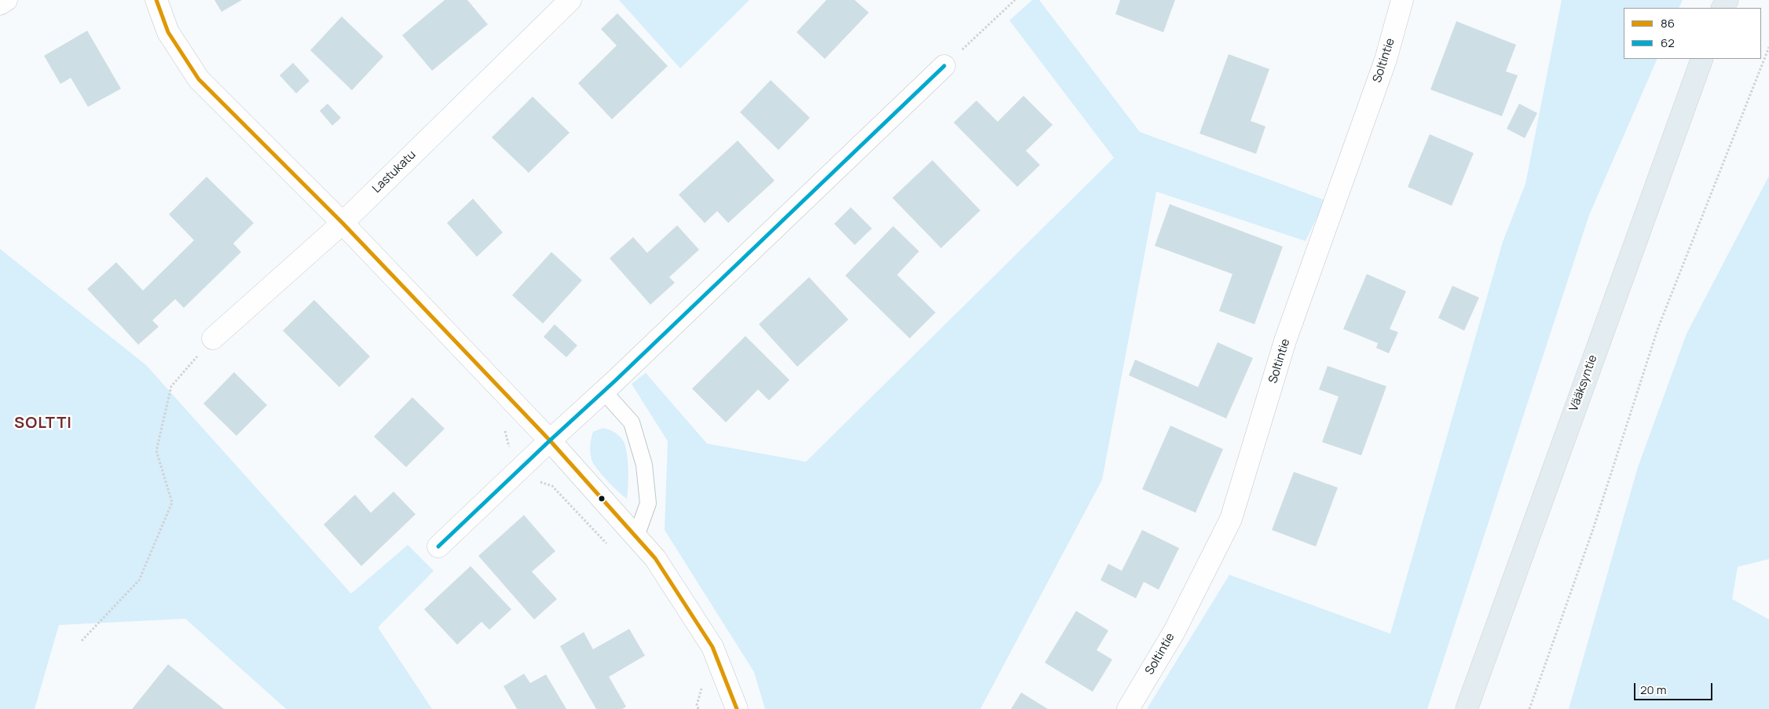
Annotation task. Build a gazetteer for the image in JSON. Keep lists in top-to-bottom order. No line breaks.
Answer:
{"streets":{"highway":["Vääksyntie"],"street":["Soltintie","Lastukatu"]},"districts":["SOLTTI"],"lines":["transit line 86","transit line 62"],"legend":["86","62"],"scale_bar":"20 m"}
